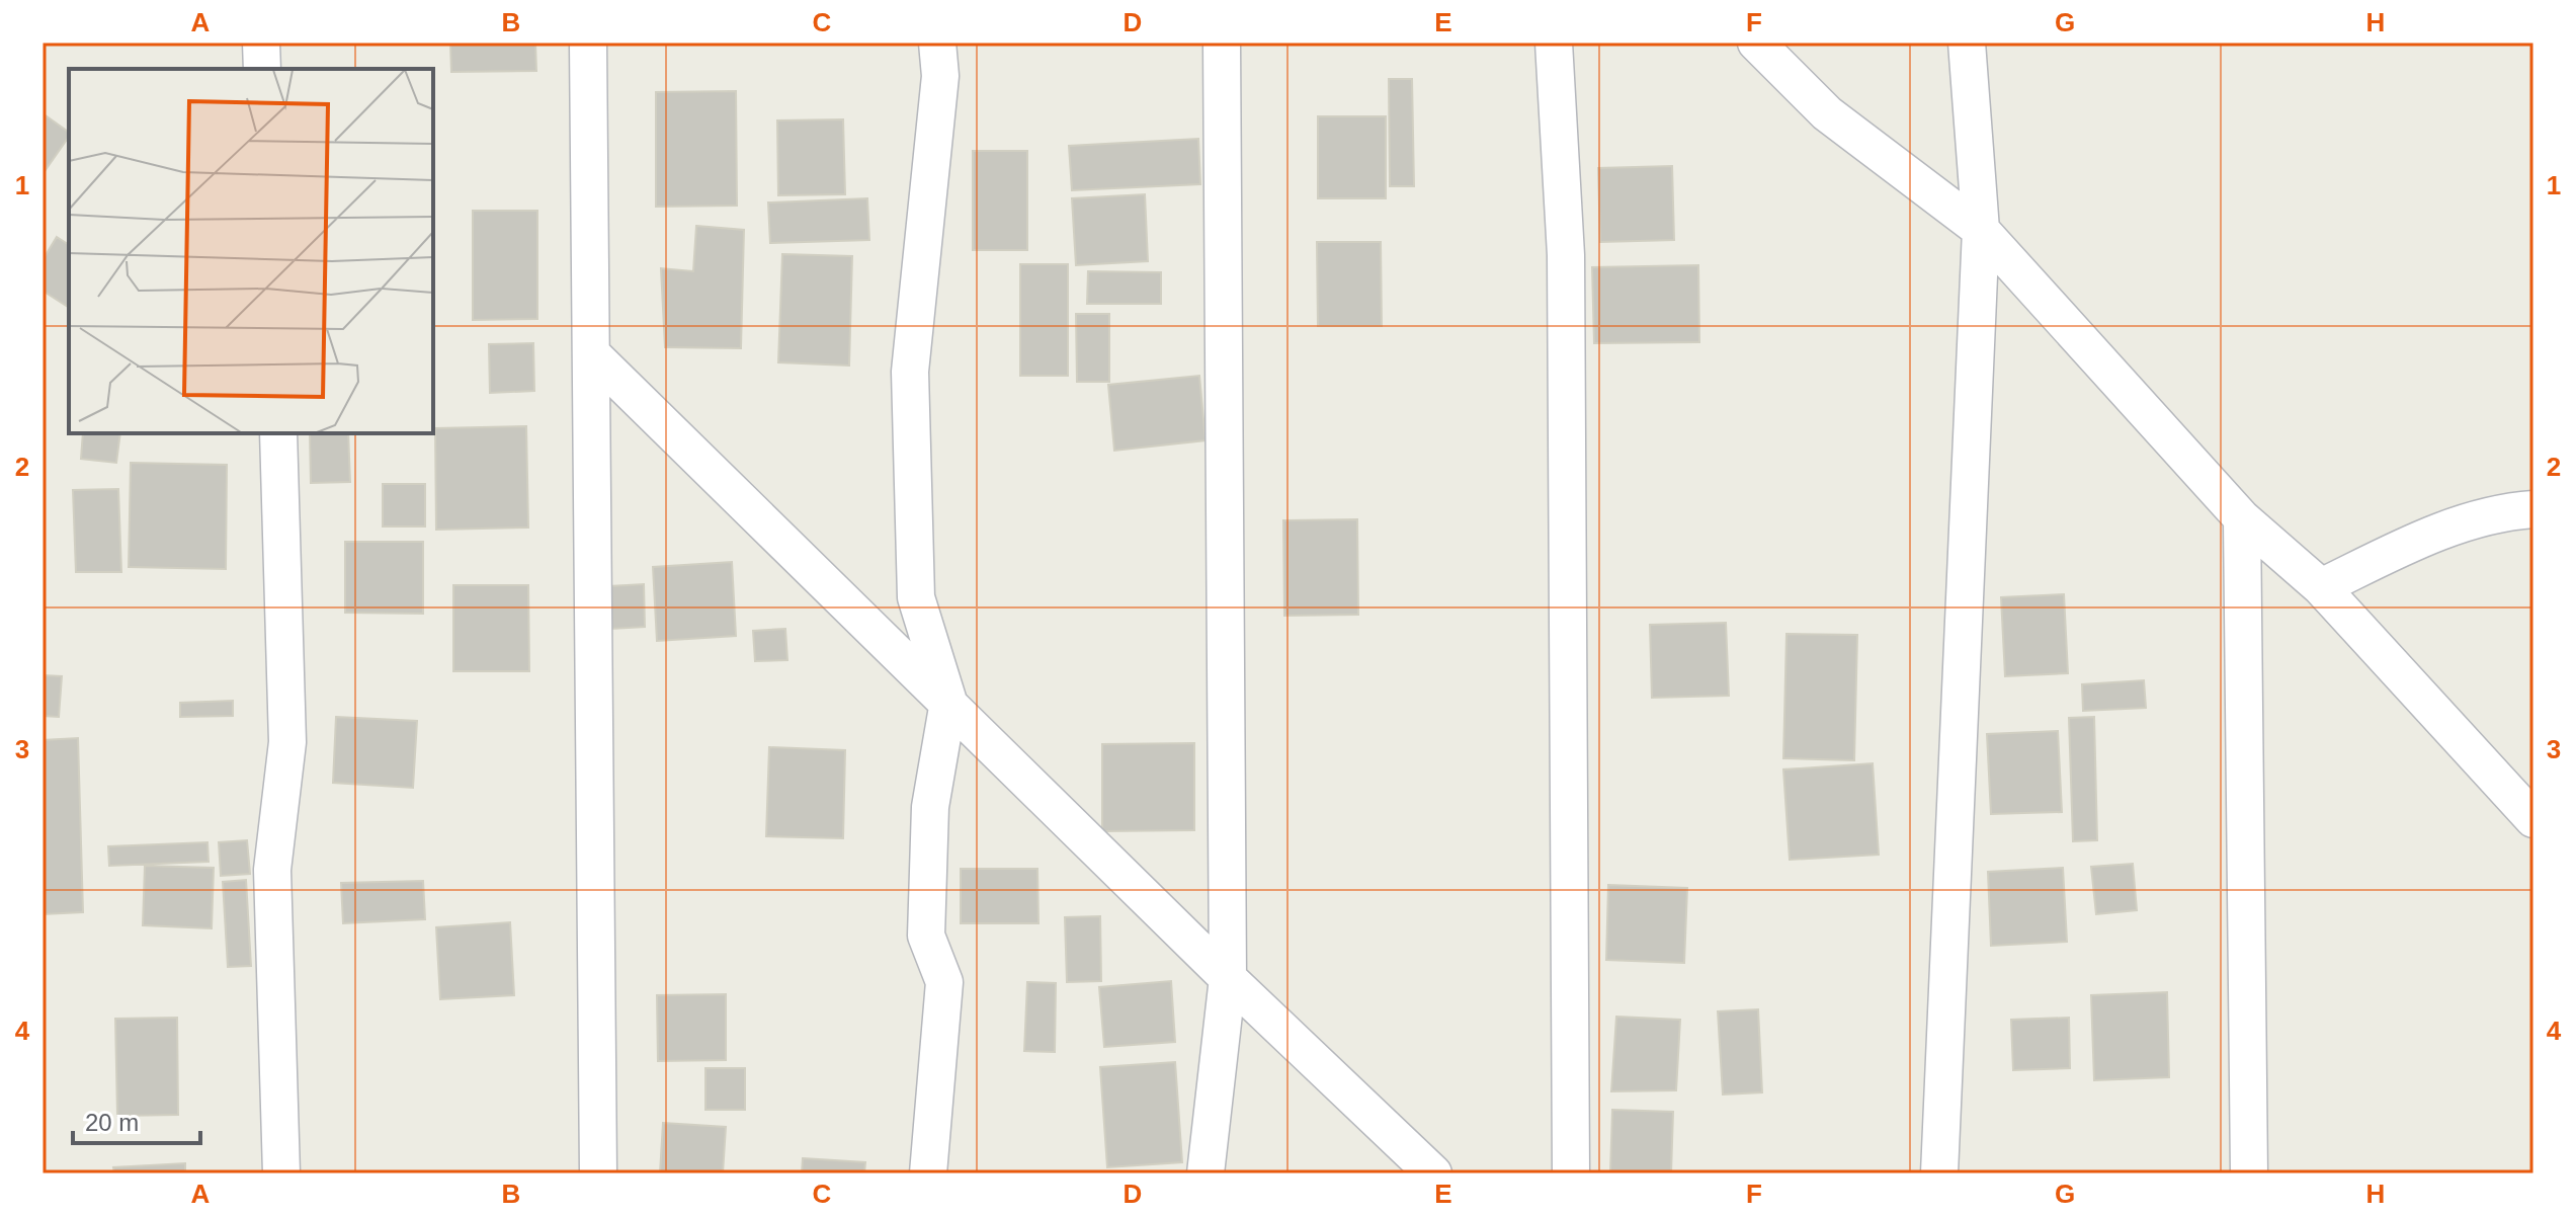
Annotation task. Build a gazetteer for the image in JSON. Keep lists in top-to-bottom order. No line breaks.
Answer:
{"scale_bar":"20 m","grid":{"columns":["A","B","C","D","E","F","G","H"],"rows":["1","2","3","4"]}}
